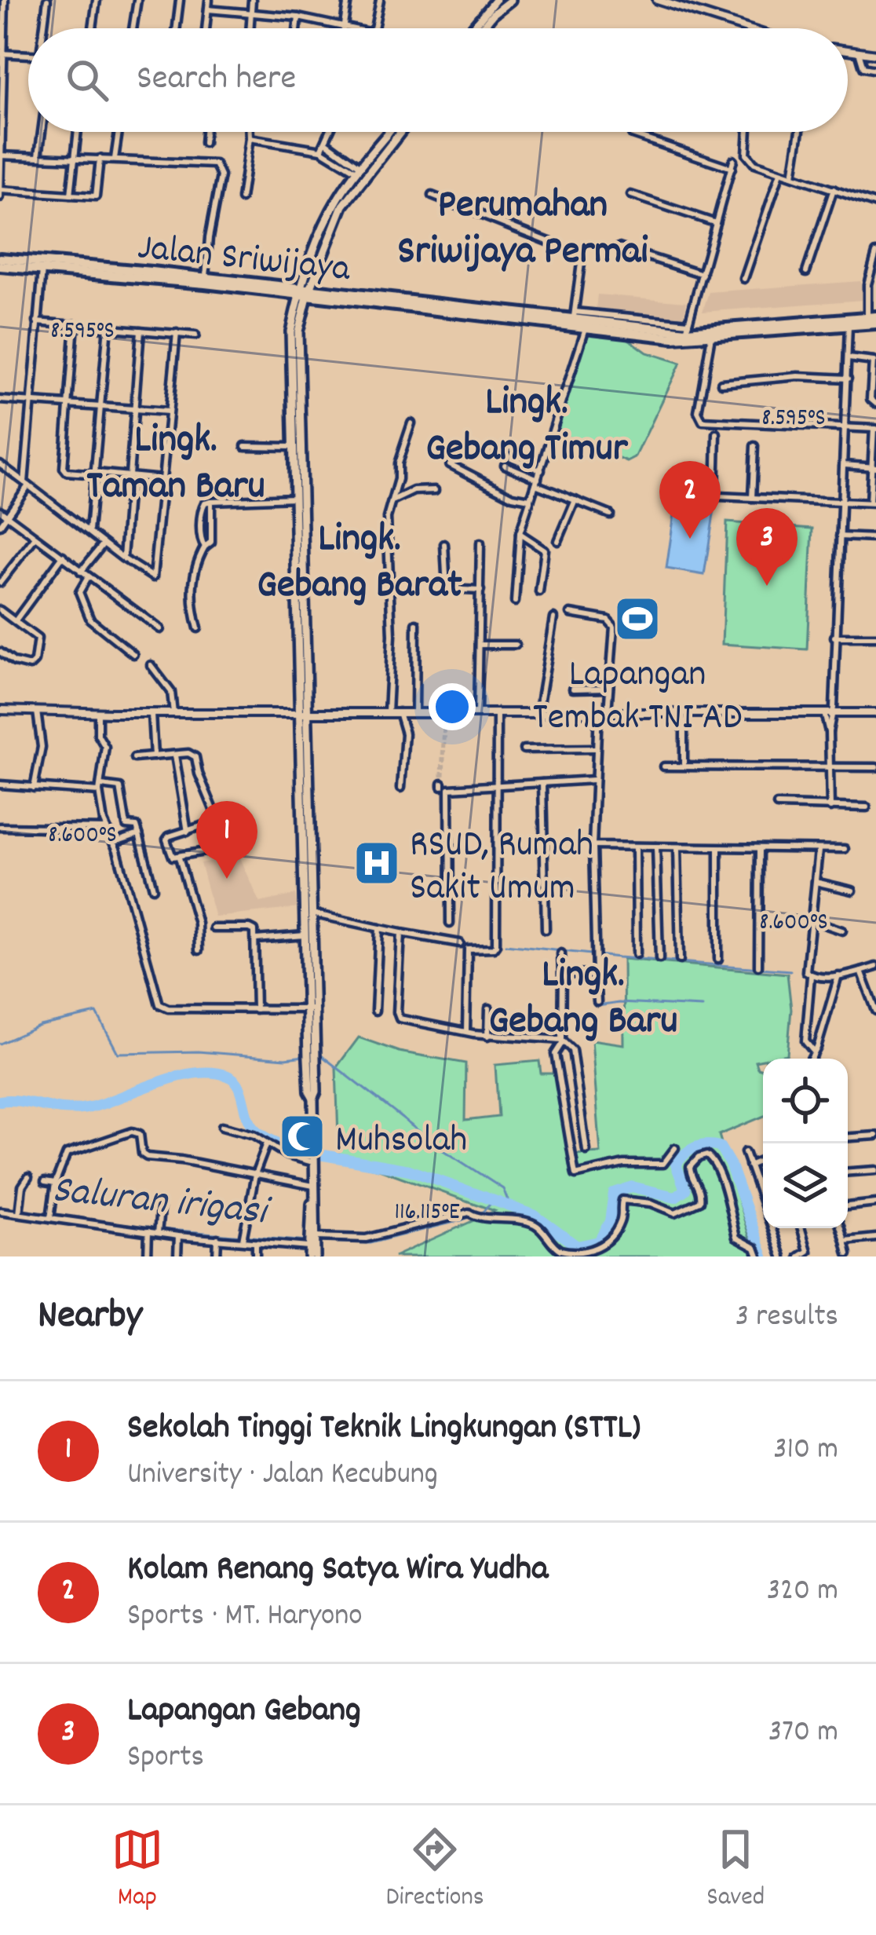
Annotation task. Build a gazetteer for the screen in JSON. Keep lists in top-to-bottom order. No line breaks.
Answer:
{"streets":{"main road":["Jalan Sriwijaya"]},"districts":["Perumahan Sriwijaya Permai","Lingk. Gebang Timur","Lingk. Taman Baru","Lingk. Gebang Barat","Lingk. Gebang Baru"],"water":["Saluran irigasi"],"places":{"sports":["Lapangan Tembak TNI AD"],"hospital":["RSUD, Rumah Sakit Umum"],"mosque":["Muhsolah"]},"page":{"search":"Search here","pins":["2","3","1"],"heading":["Nearby","3 results"],"list":[{"mark":"1","name":"Sekolah Tinggi Teknik Lingkungan (STTL)","note":"University · Jalan Kecubung","value":"310 m"},{"mark":"2","name":"Kolam Renang Satya Wira Yudha","note":"Sports · MT. Haryono","value":"320 m"},{"mark":"3","name":"Lapangan Gebang","note":"Sports","value":"370 m"}],"nav":["Map","Directions","Saved"]},"coordinates":["8.595°S","8.600°S","116.115°E"]}
